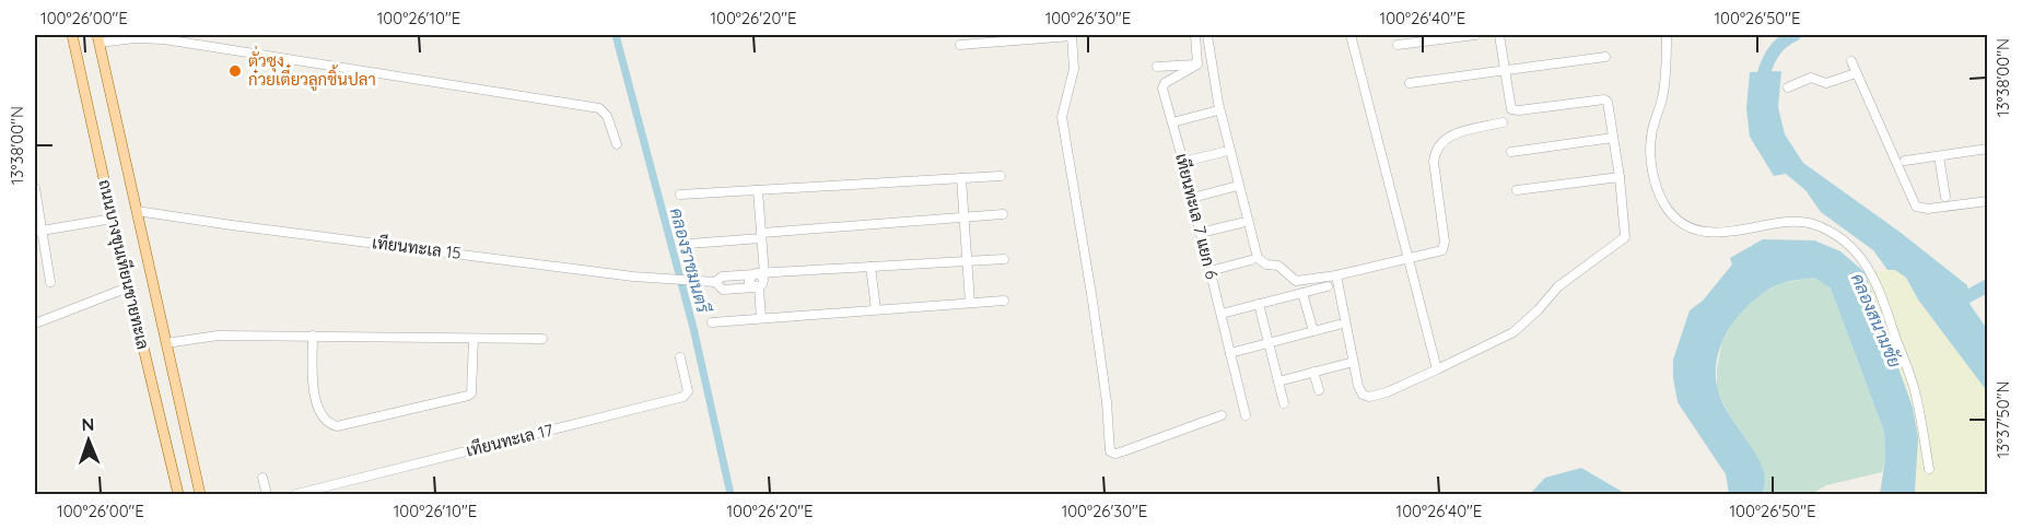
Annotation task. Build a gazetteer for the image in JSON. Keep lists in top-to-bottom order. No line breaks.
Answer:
{"streets":{"main road":["ถนนบางขุนเทียนชายทะเล"],"street":["เทียนทะเล 7 แยก 6","เทียนทะเล 15","เทียนทะเล 17"]},"crossings":[["เทียนทะเล 15","ถนนบางขุนเทียนชายทะเล"]],"water":["คลองราชมนตรี","คลองสนามชัย"],"places":["ตั่วซุง ก๋วยเตี๋ยวลูกชิ้นปลา"],"north":"top","coordinates":["100°26'00\"E","100°26'10\"E","100°26'20\"E","100°26'30\"E","100°26'40\"E","100°26'50\"E","13°38'00\"N","13°37'50\"N"]}
